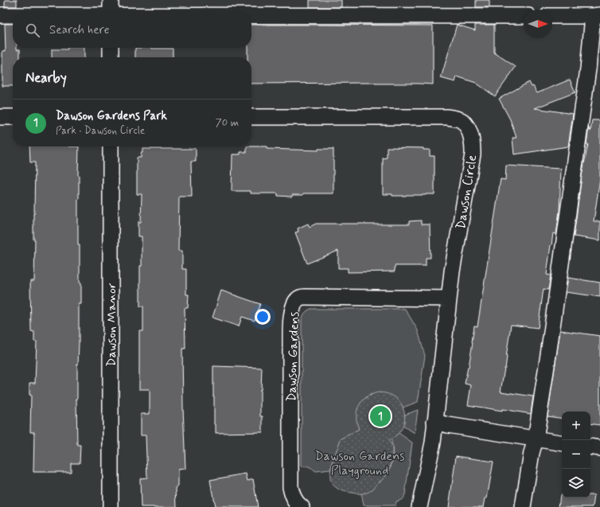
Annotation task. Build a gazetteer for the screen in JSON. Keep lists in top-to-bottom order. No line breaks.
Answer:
{"streets":{"street":["Dawson Circle","Dawson Manor","Dawson Gardens"]},"crossings":[["Dawson Circle","Dawson Gardens"]],"parks":["Dawson Gardens Playground"],"north":"right","page":{"search":"Search here","heading":"Nearby","list":[{"mark":"1","name":"Dawson Gardens Park","note":"Park · Dawson Circle","value":"70 m"}],"pins":"1","map_buttons":["+","−"]}}
